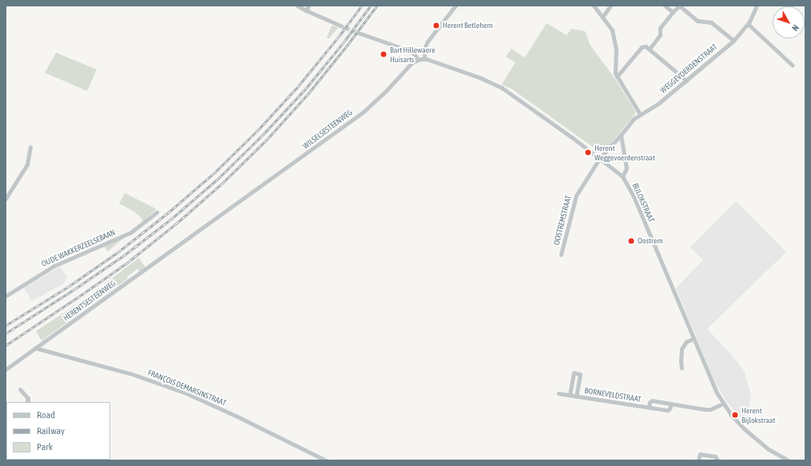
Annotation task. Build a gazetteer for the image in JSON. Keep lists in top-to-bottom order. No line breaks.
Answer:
{"streets":{"street":["WEGGEVOERDENSTRAAT","WILSELSESTEENWEG","BIJLOKSTRAAT","OOSTREMSTRAAT","OUDE WAKKERZEELSEBAAN","HERENTSESTEENWEG","FRANÇOIS DEMARSINSTRAAT","BORNEVELDSTRAAT"]},"crossings":[["WEGGEVOERDENSTRAAT","BIJLOKSTRAAT"],["WEGGEVOERDENSTRAAT","OOSTREMSTRAAT"],["WILSELSESTEENWEG","BIJLOKSTRAAT"],["WILSELSESTEENWEG","HERENTSESTEENWEG"],["BIJLOKSTRAAT","OOSTREMSTRAAT"],["BIJLOKSTRAAT","BORNEVELDSTRAAT"],["HERENTSESTEENWEG","FRANÇOIS DEMARSINSTRAAT"]],"places":["Herent Betlehem","Bart Hillewaere Huisarts","Herent Weggevoerdenstraat","Oostrem","Herent Bijlokstraat"],"legend":["Road","Railway","Park"],"north":"bottom right"}
